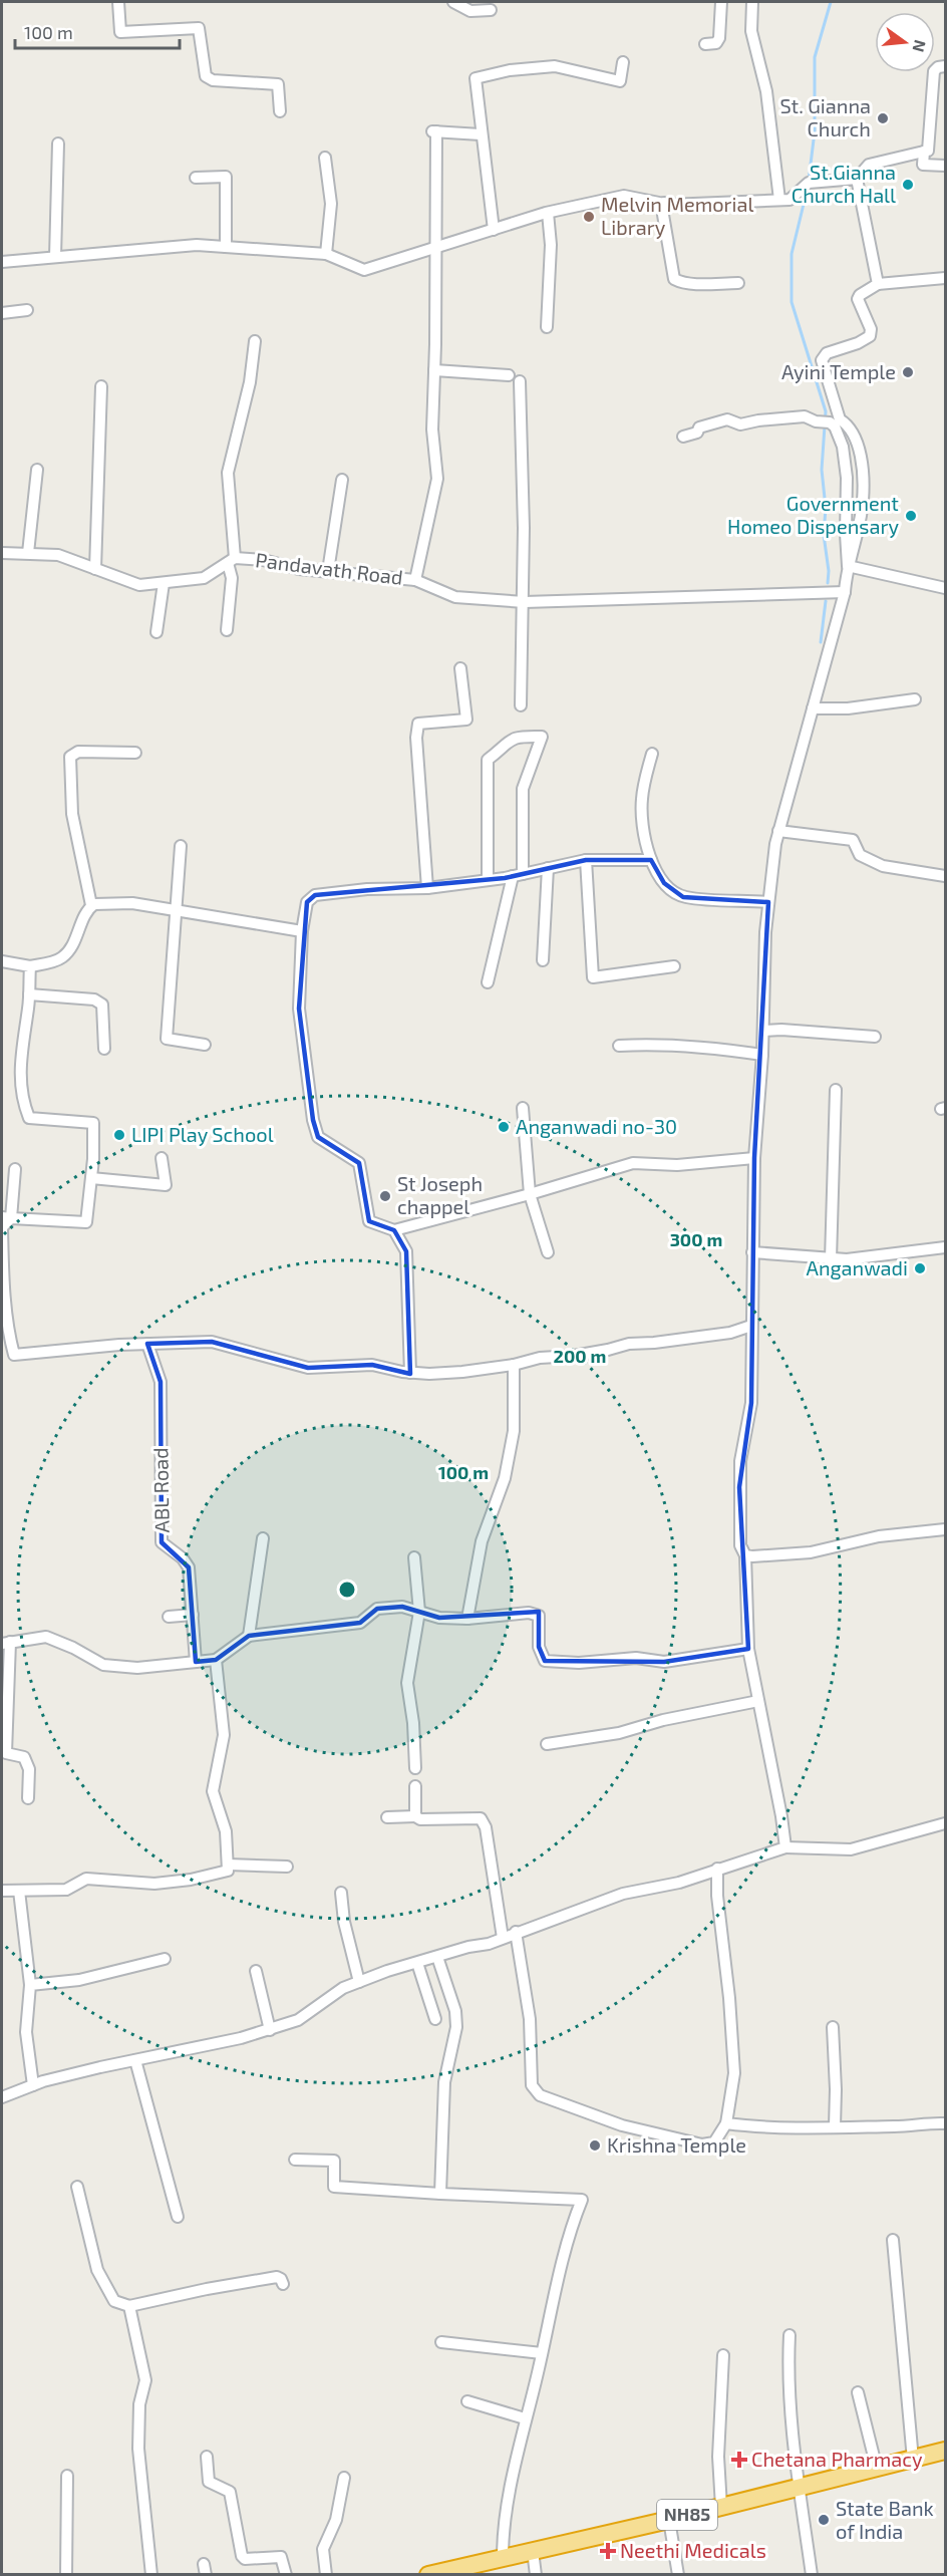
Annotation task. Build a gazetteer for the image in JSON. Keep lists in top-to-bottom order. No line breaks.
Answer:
{"streets":{"highway":["NH85"],"street":["Pandavath Road","ABL Road"]},"places":{"other":["St. Gianna Church","St.Gianna Church Hall","Melvin Memorial Library","Ayini Temple","Government Homeo Dispensary","Anganwadi no-30","LIPI Play School","St Joseph chappel","Anganwadi","Krishna Temple","State Bank of India"],"health":["Chetana Pharmacy","Neethi Medicals"]},"scale_bar":"100 m","north":"right","rings":["300 m","200 m","100 m"]}
